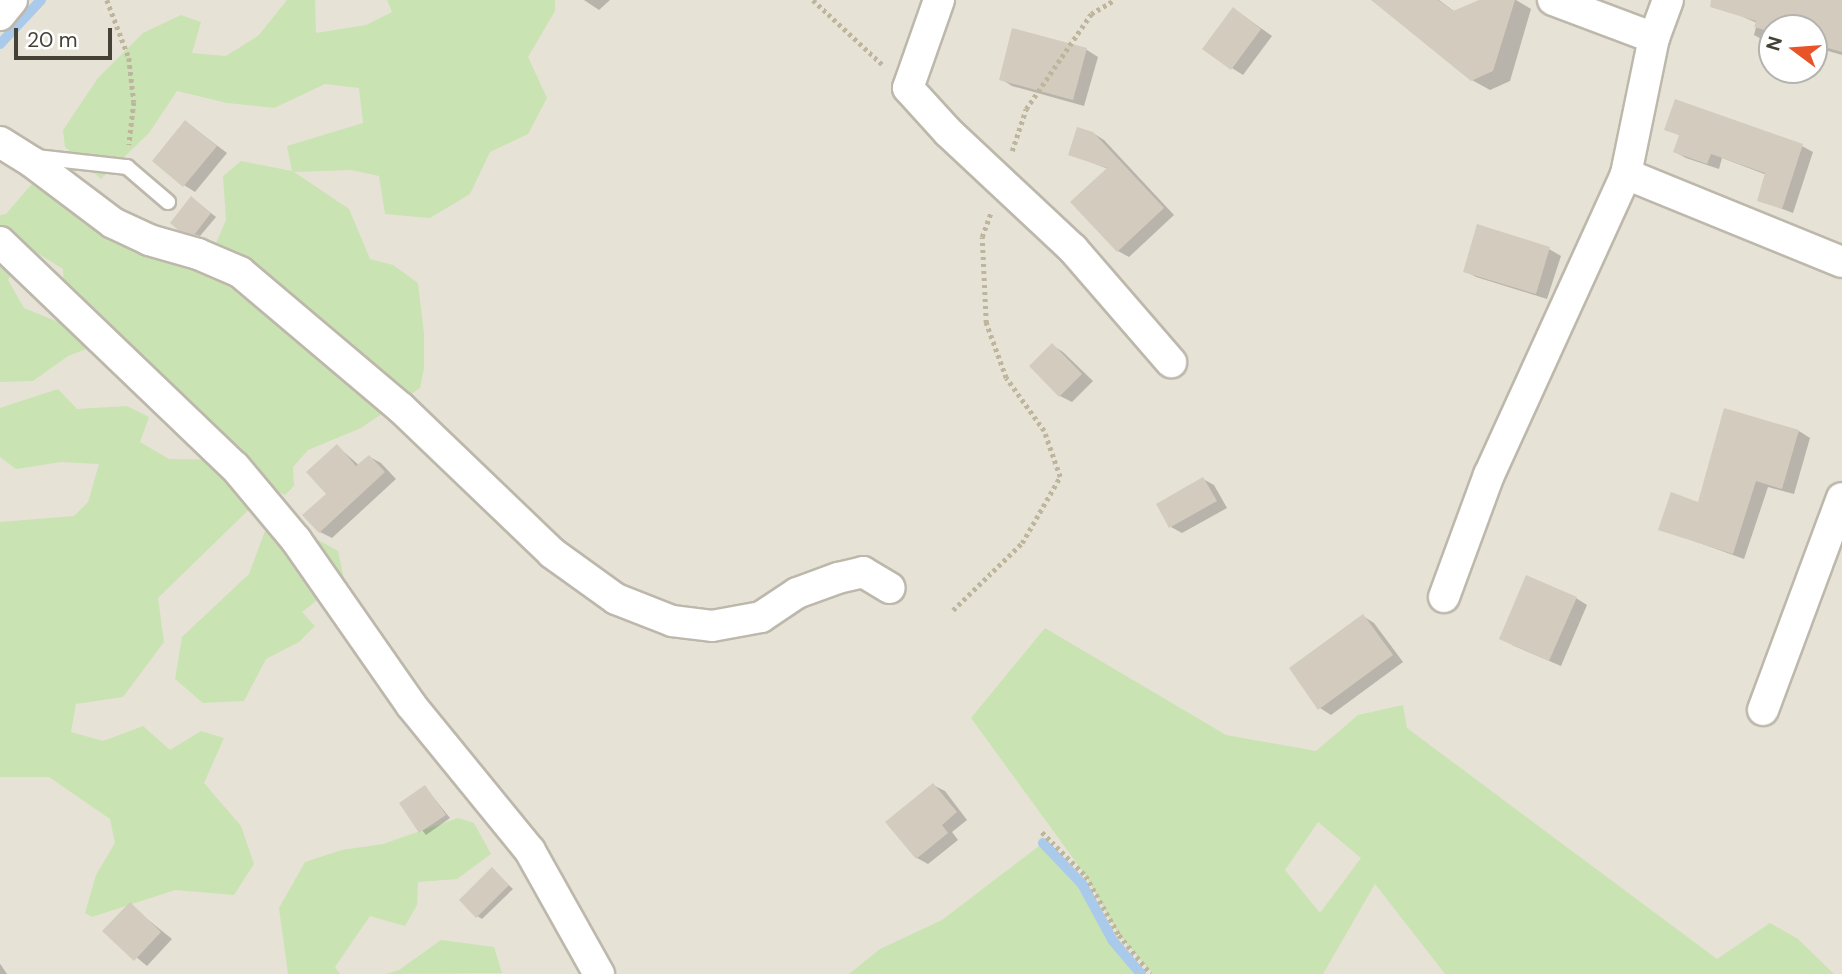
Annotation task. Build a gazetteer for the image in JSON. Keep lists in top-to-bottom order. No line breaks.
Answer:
{"scale_bar":"20 m","north":"left"}
